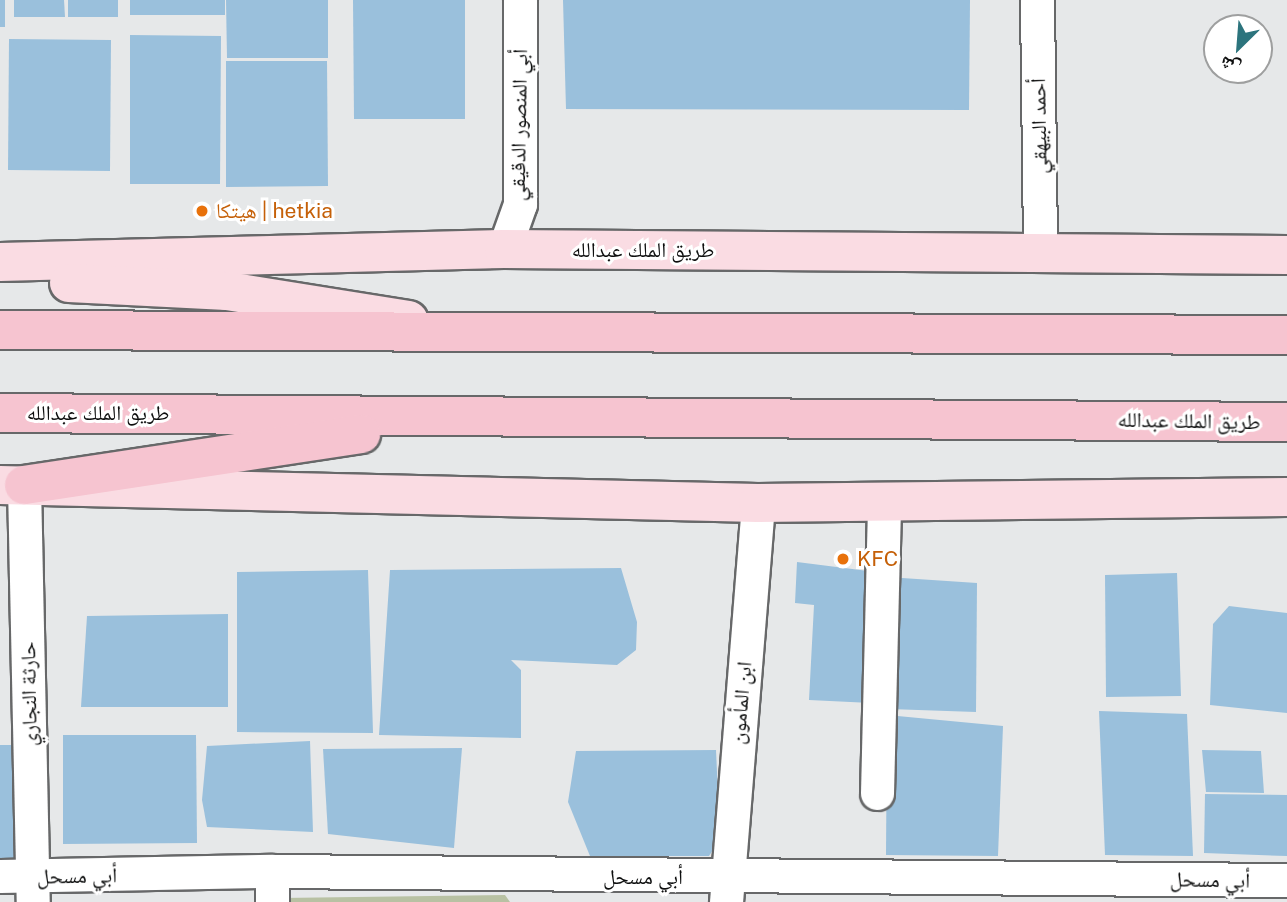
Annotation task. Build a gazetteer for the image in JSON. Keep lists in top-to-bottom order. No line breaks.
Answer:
{"streets":{"highway":["طريق الملك عبدالله"],"street":["أبي المنصور الدقيقي","أحمد البيهقي","حارثة النجاري","ابن المأمون","أبي مسحل"]},"crossings":[["أبي المنصور الدقيقي","طريق الملك عبدالله"],["أحمد البيهقي","طريق الملك عبدالله"],["حارثة النجاري","أبي مسحل"],["ابن المأمون","أبي مسحل"]],"places":["هيتكا | hetkia","KFC"],"north":"bottom left"}
